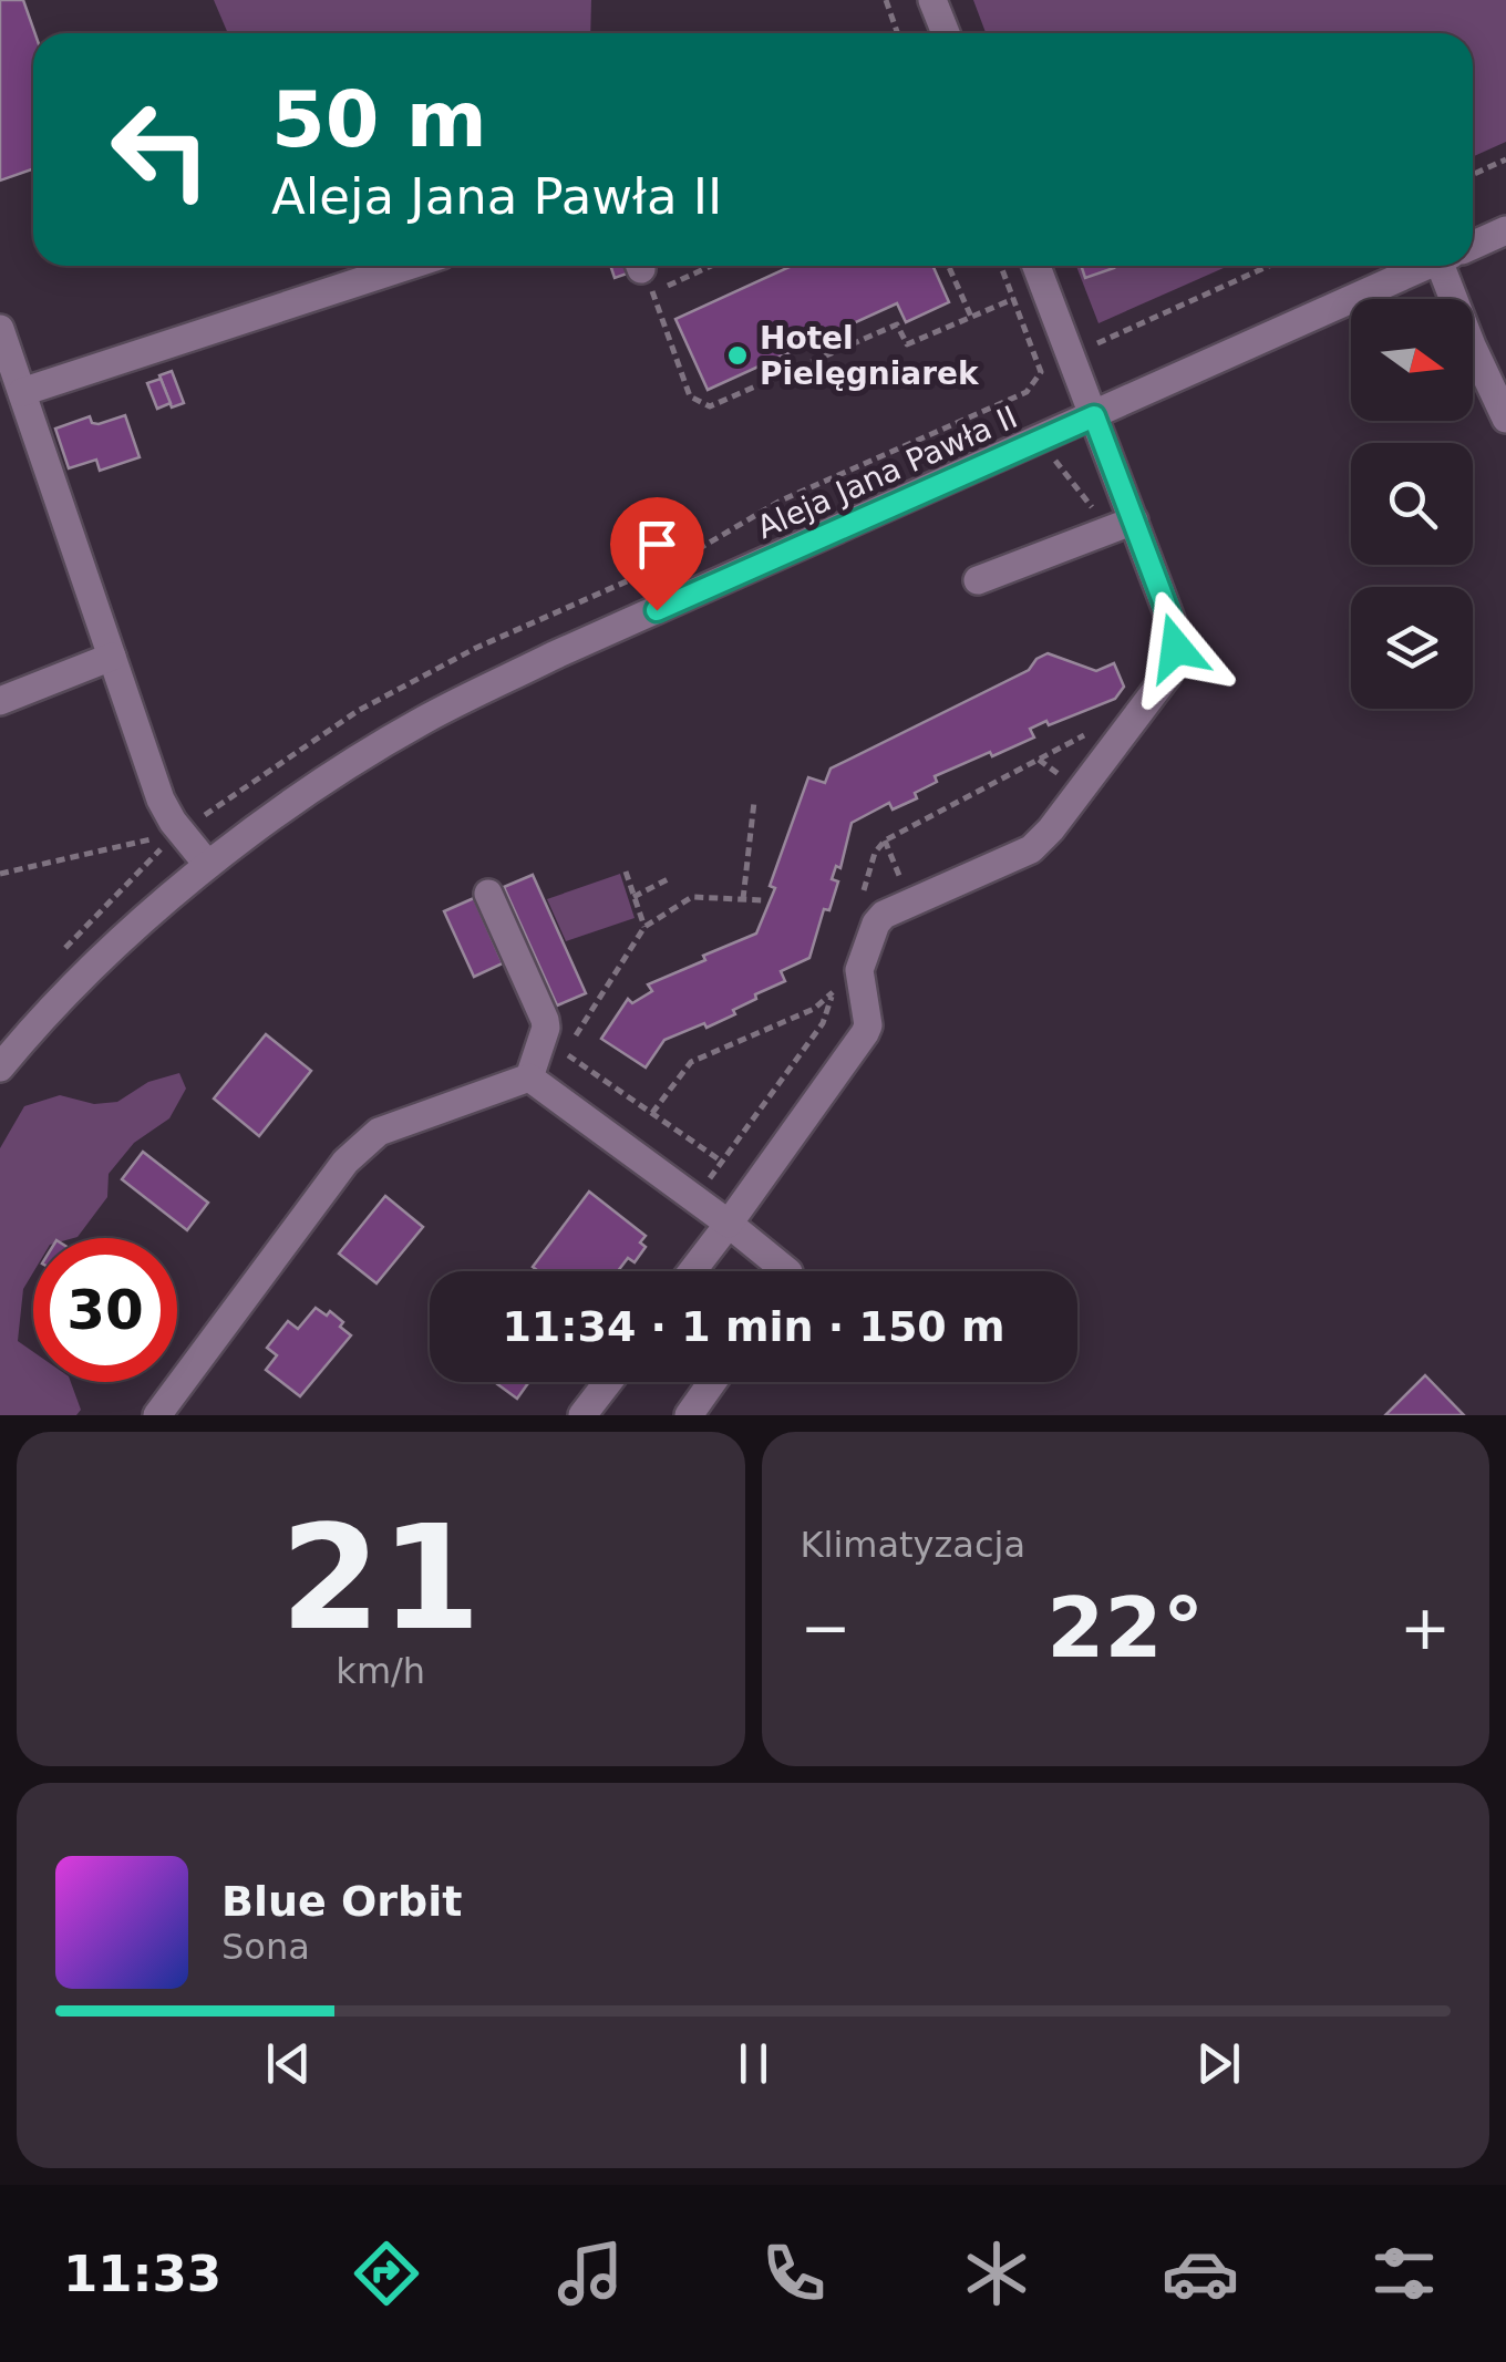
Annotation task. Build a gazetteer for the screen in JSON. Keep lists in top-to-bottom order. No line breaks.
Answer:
{"streets":{"street":["Aleja Jana Pawła II"]},"places":["Hotel Pielęgniarek"],"north":"right","page":{"turn":["50 m","Aleja Jana Pawła II"],"limit":"30","trip":"11:34 · 1 min · 150 m","tile":[["21","km/h"],"Klimatyzacja"],"heat":["−","22°","+"],"song":["Blue Orbit","Sona"],"tabs":"11:33"}}
